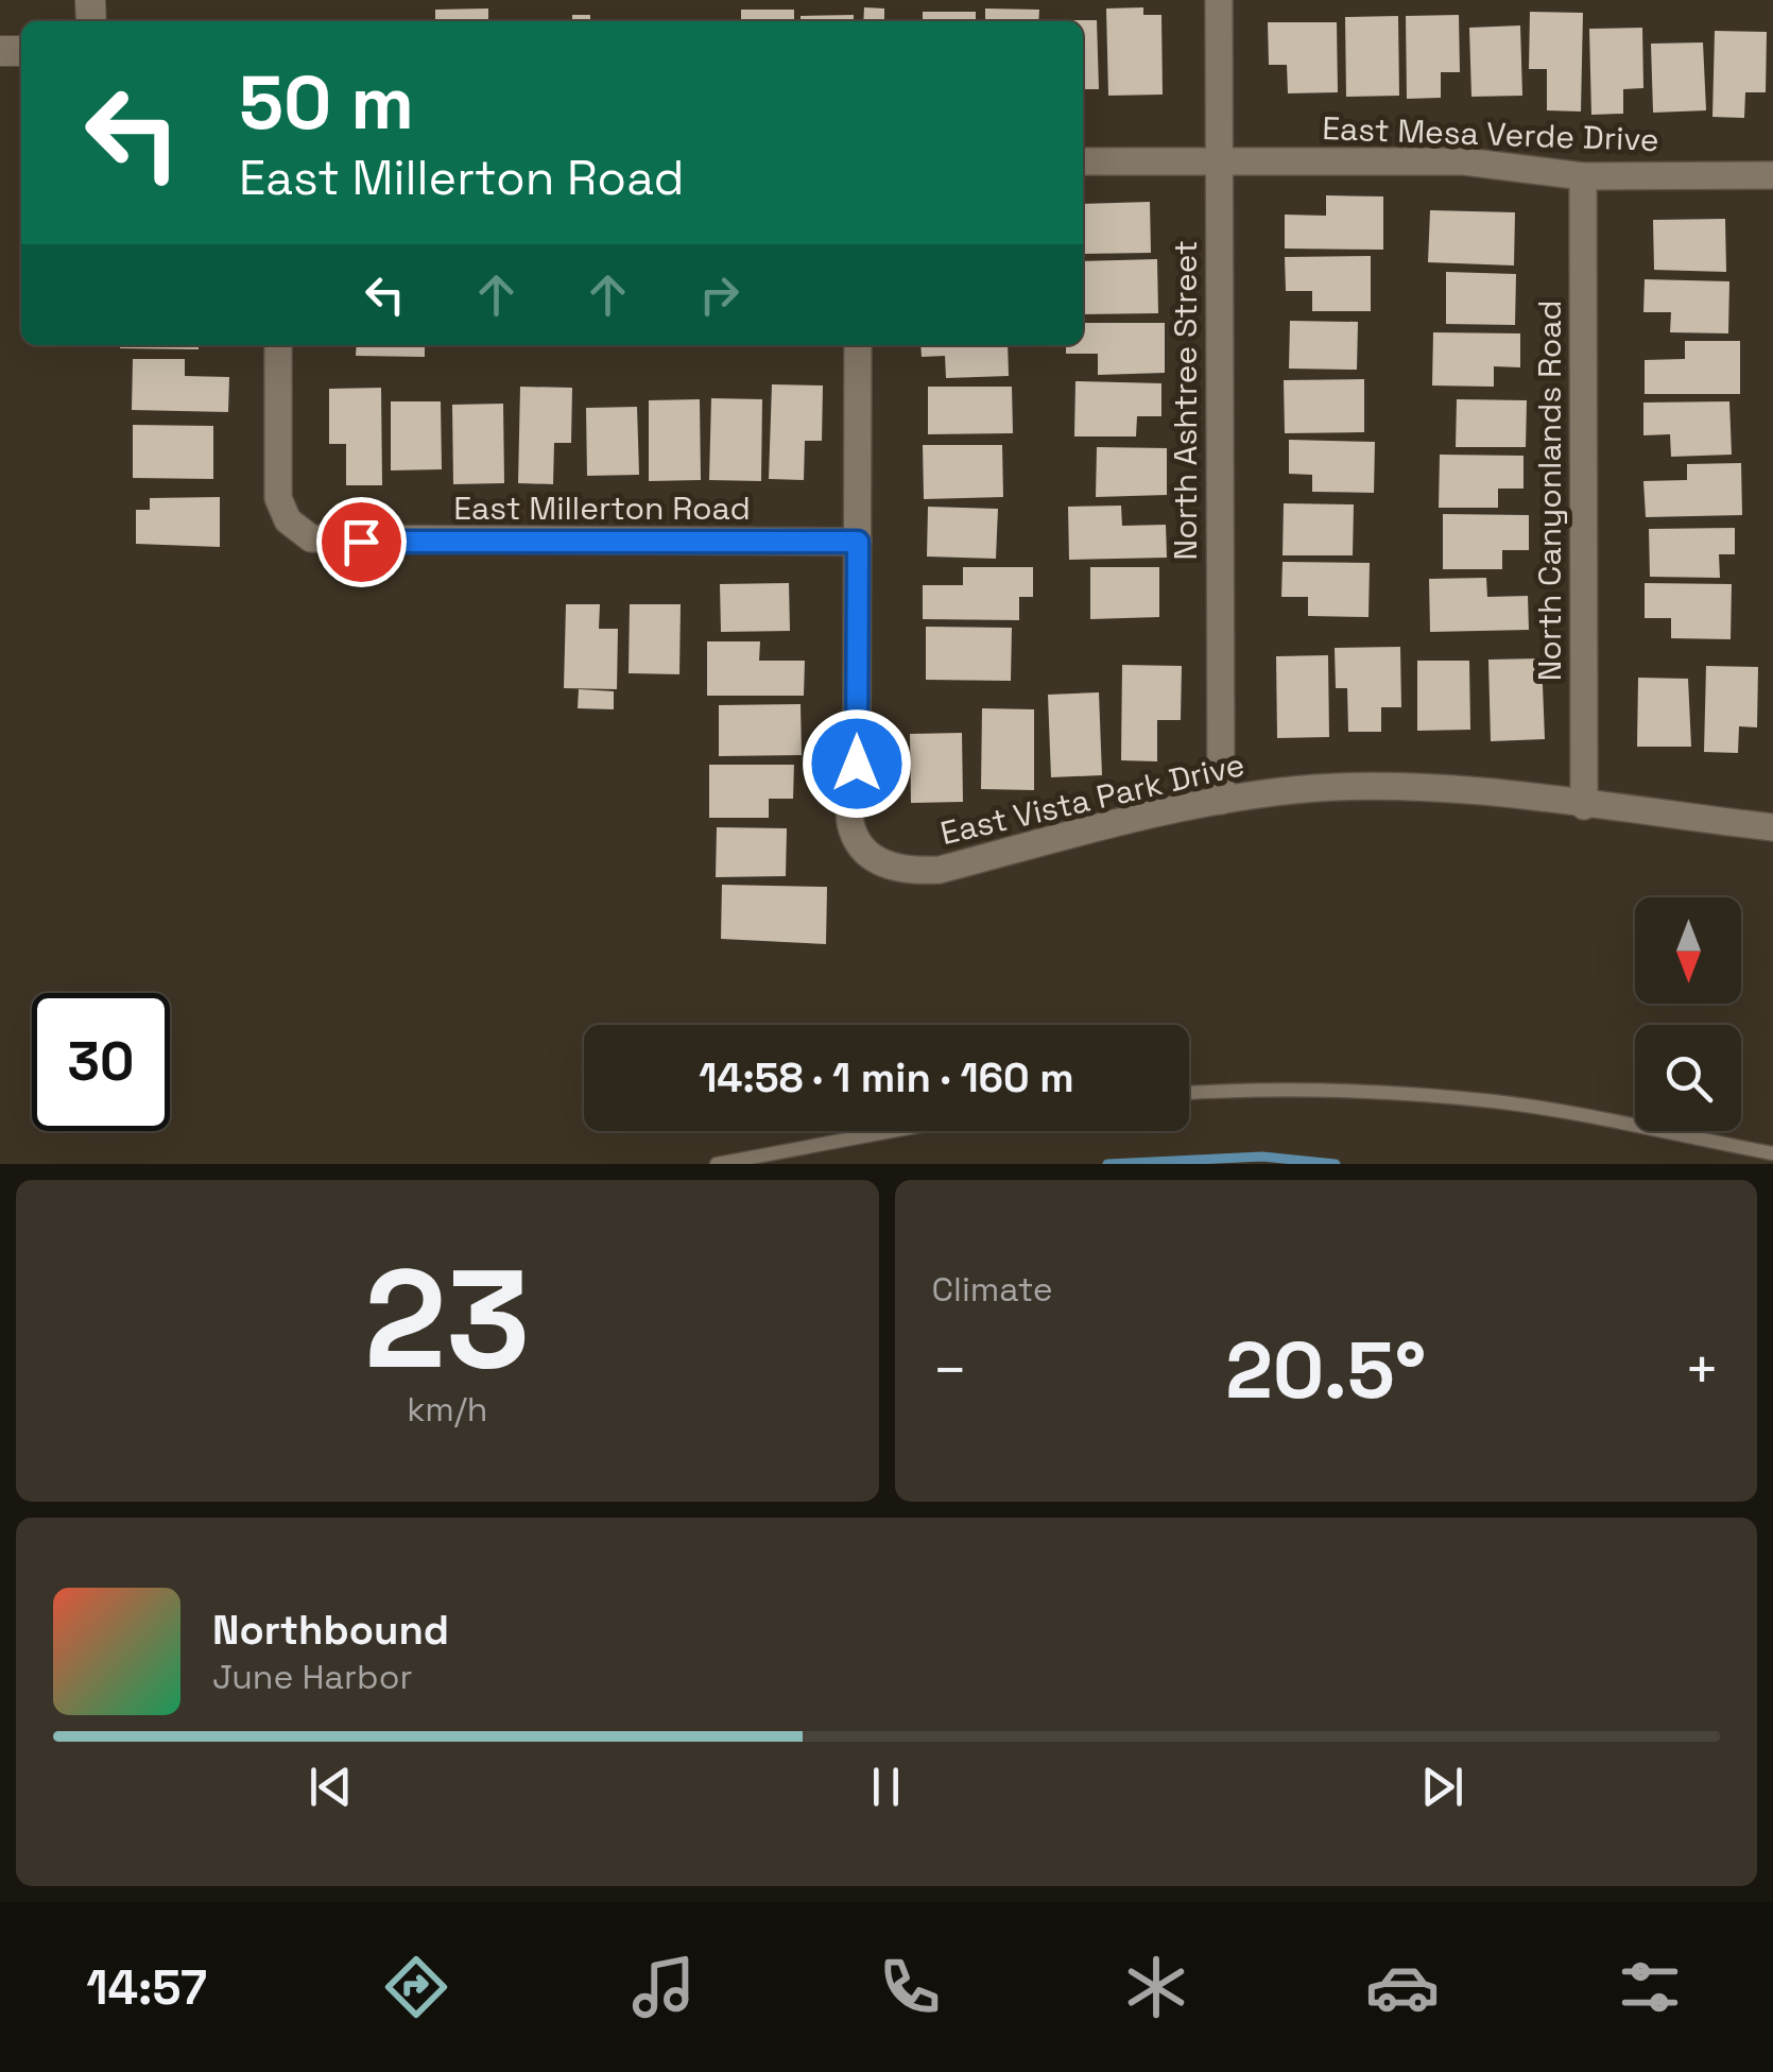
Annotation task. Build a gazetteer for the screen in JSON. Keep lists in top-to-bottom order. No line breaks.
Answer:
{"streets":{"street":["East Mesa Verde Drive","North Ashtree Street","North Canyonlands Road","East Millerton Road","East Vista Park Drive"]},"crossings":[["East Mesa Verde Drive","North Ashtree Street"],["East Mesa Verde Drive","North Canyonlands Road"],["North Ashtree Street","East Vista Park Drive"],["North Canyonlands Road","East Vista Park Drive"],["East Millerton Road","East Vista Park Drive"]],"north":"bottom","page":{"turn":["50 m","East Millerton Road"],"limit":"30","trip":"14:58 · 1 min · 160 m","tile":[["23","km/h"],"Climate"],"heat":["−","20.5°","+"],"song":["Northbound","June Harbor"],"tabs":"14:57"}}
